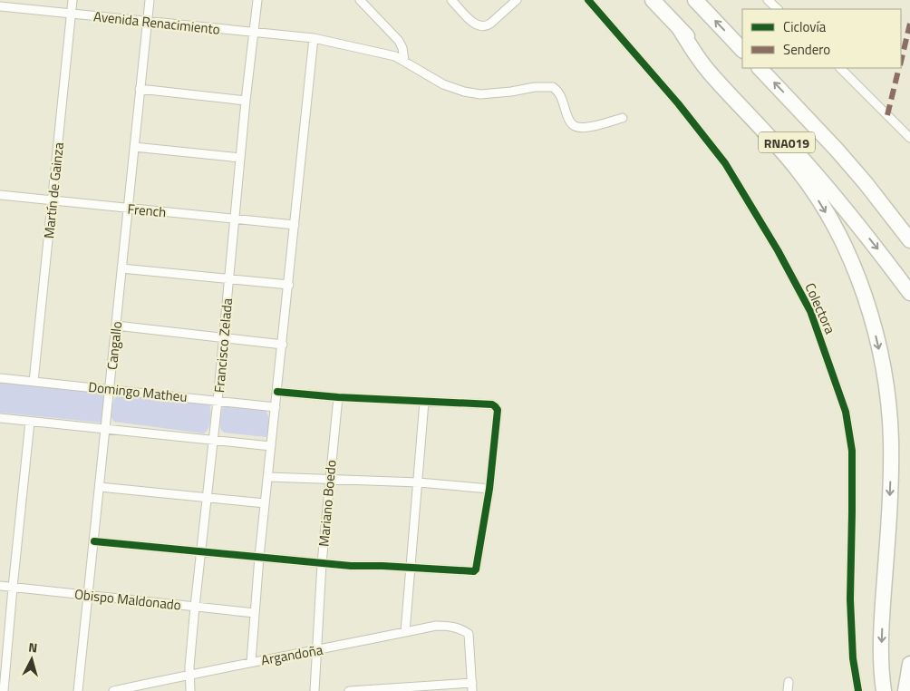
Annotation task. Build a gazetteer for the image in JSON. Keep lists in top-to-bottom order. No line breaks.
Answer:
{"streets":{"highway":["RNA019"],"street":["Avenida Renacimiento","Martín de Gainza","French","Colectora","Cangallo","Francisco Zelada","Domingo Matheu","Mariano Boedo","Obispo Maldonado","Argandoña"]},"crossings":[["Avenida Renacimiento","Martín de Gainza"],["Avenida Renacimiento","Cangallo"],["Avenida Renacimiento","Francisco Zelada"],["Martín de Gainza","French"],["Martín de Gainza","Domingo Matheu"],["French","Cangallo"],["French","Francisco Zelada"],["Cangallo","Domingo Matheu"],["Cangallo","Obispo Maldonado"],["Francisco Zelada","Domingo Matheu"],["Francisco Zelada","Obispo Maldonado"],["Francisco Zelada","Argandoña"],["Mariano Boedo","Argandoña"]],"legend":["Ciclovía","Sendero"],"north":"top"}
